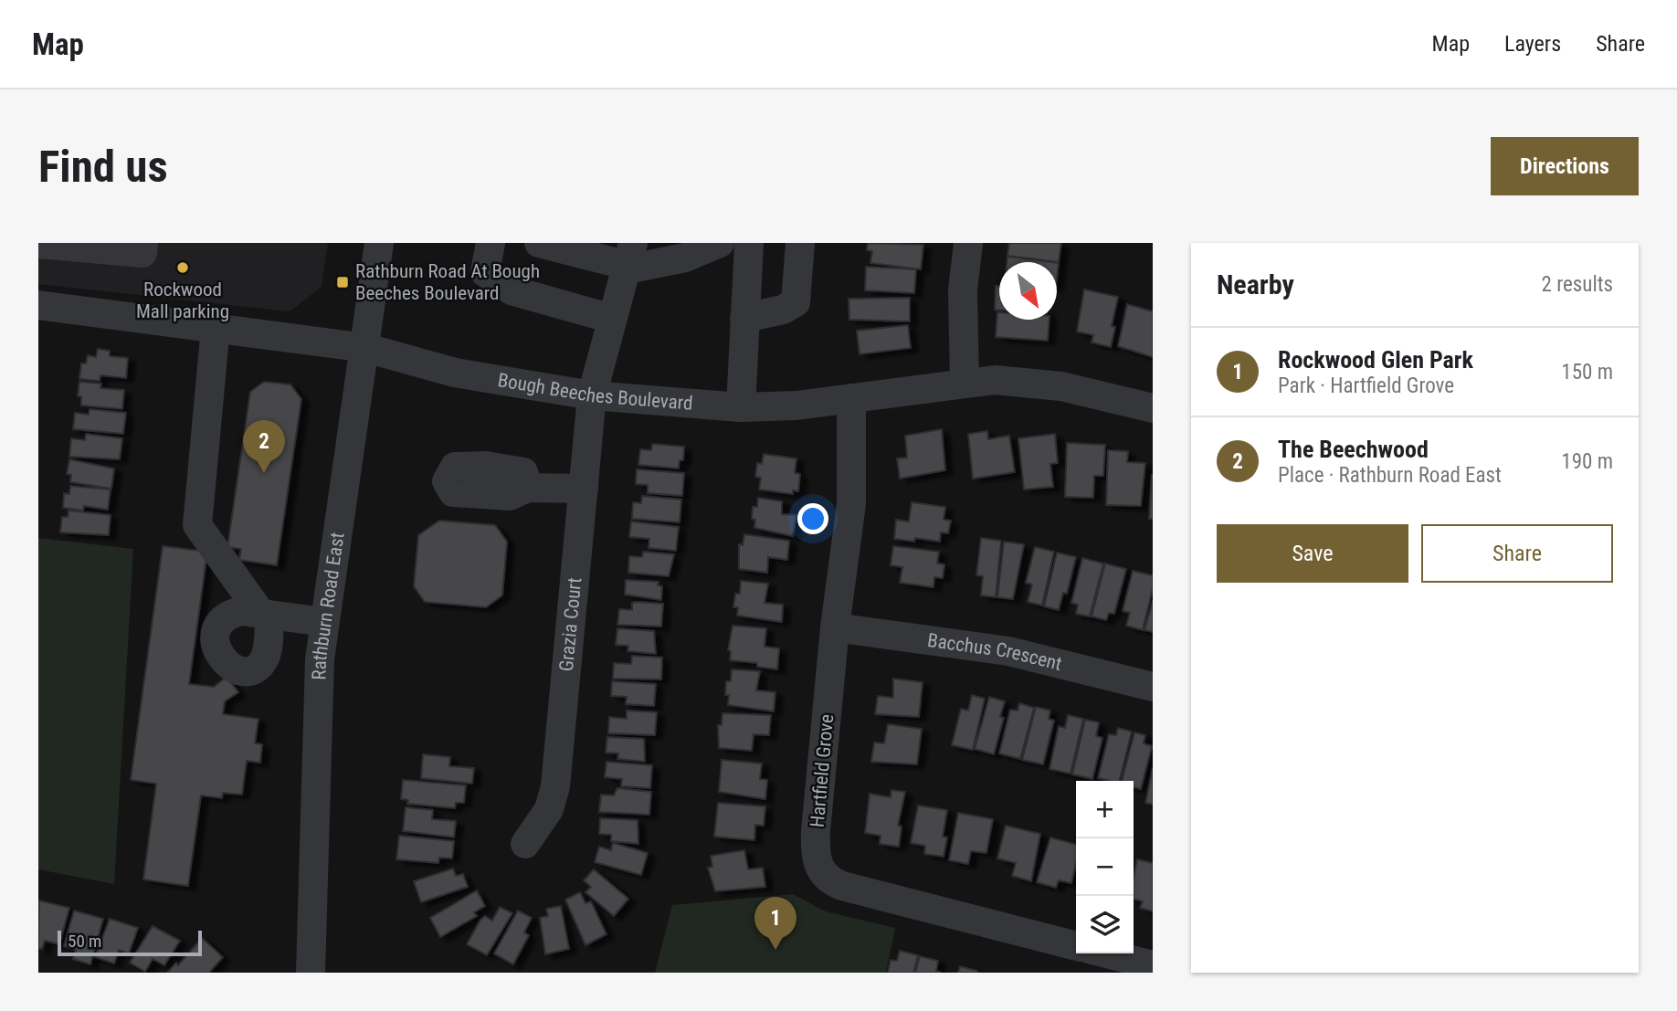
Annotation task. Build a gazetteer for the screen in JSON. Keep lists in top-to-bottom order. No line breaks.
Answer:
{"streets":{"street":["Bough Beeches Boulevard","Rathburn Road East","Grazia Court","Bacchus Crescent","Hartfield Grove"]},"crossings":[["Bough Beeches Boulevard","Rathburn Road East"],["Bough Beeches Boulevard","Grazia Court"],["Bough Beeches Boulevard","Hartfield Grove"],["Bacchus Crescent","Hartfield Grove"]],"places":{"other":["Rockwood Mall parking"],"transit":["Rathburn Road At Bough Beeches Boulevard"]},"scale_bar":"50 m","north":"bottom right","page":{"header":"Map","nav":["Map","Layers","Share"],"buttons":["Directions",["Save","Share"]],"title":"Find us","heading":["Nearby","2 results"],"list":[{"mark":"1","name":"Rockwood Glen Park","note":"Park · Hartfield Grove","value":"150 m"},{"mark":"2","name":"The Beechwood","note":"Place · Rathburn Road East","value":"190 m"}],"pins":["2","1"],"map_buttons":["+","−"],"scale":"50 m"}}
